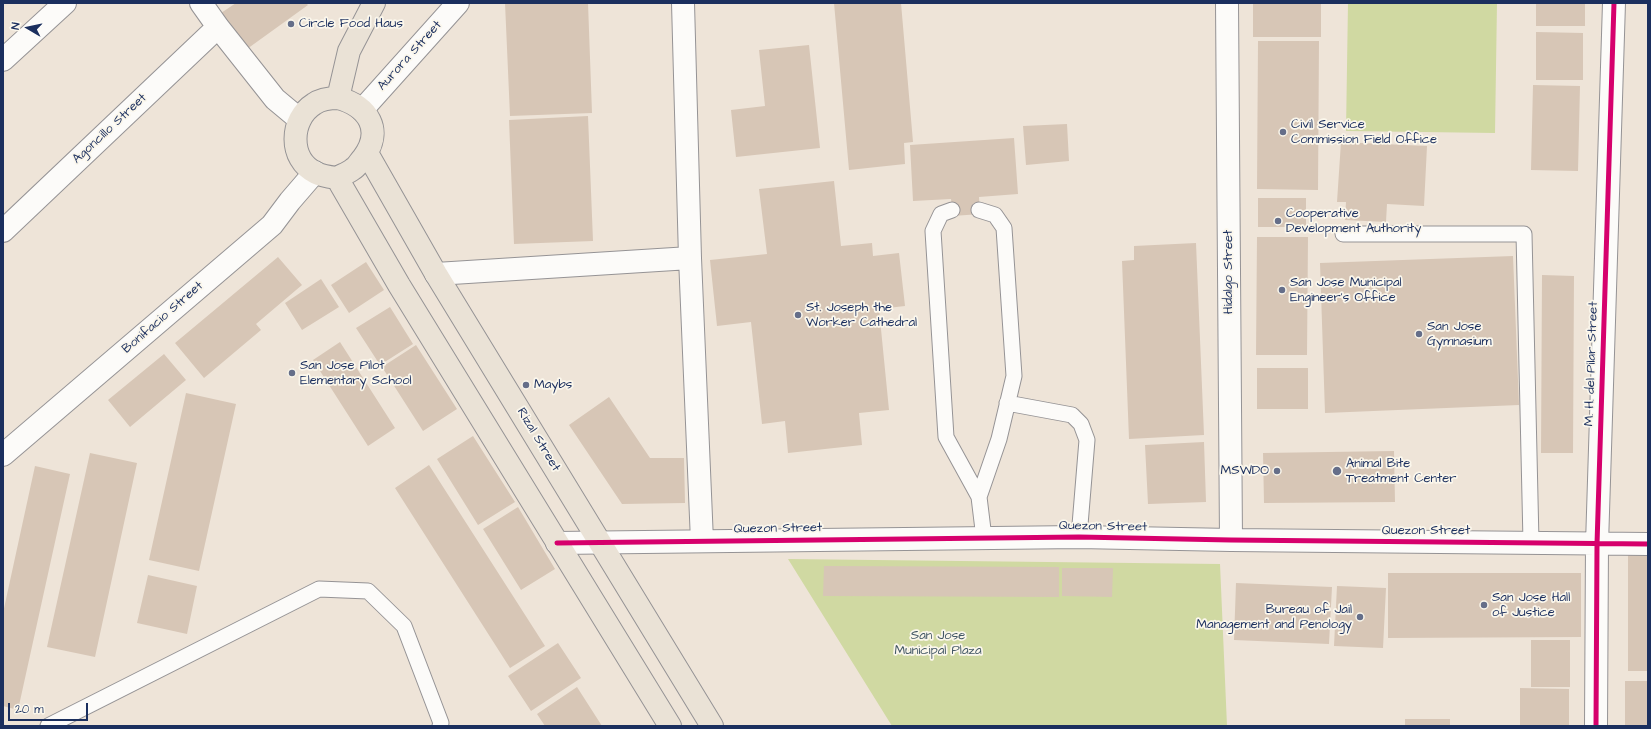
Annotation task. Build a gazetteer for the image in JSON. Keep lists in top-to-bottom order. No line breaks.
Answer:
{"streets":{"main road":["Rizal Street"],"street":["Aurora Street","Agoncillo Street","Hidalgo Street","Bonifacio Street","M. H. del Pilar Street","Quezon Street"]},"crossings":[["Aurora Street","Bonifacio Street"],["Aurora Street","Rizal Street"],["Hidalgo Street","Quezon Street"],["Bonifacio Street","Rizal Street"],["M. H. del Pilar Street","Quezon Street"],["Rizal Street","Quezon Street"]],"parks":["San Jose Municipal Plaza"],"places":["Circle Food Haus","Civil Service Commission Field Office","Cooperative Development Authority","San Jose Municipal Engineer's Office","St. Joseph the Worker Cathedral","San Jose Gymnasium","San Jose Pilot Elementary School","Maybs","MSWDO","Animal Bite Treatment Center","San Jose Hall of Justice","Bureau of Jail Management and Penology"],"scale_bar":"20 m","north":"left"}
